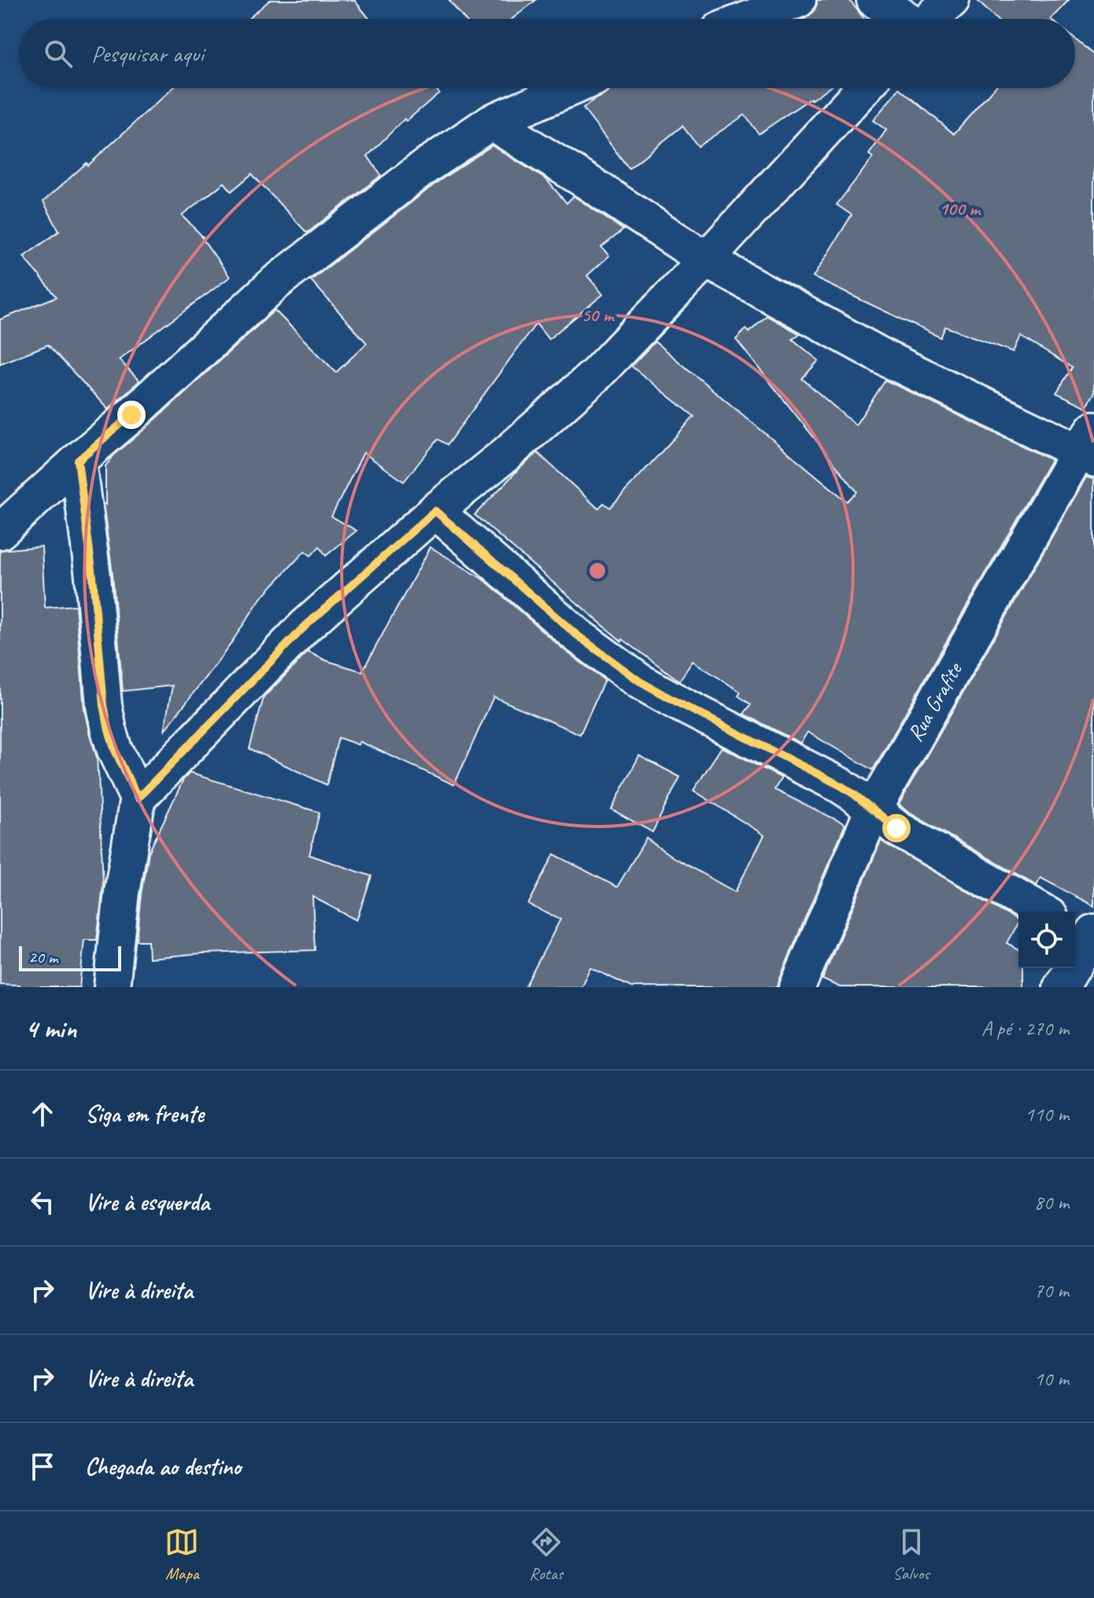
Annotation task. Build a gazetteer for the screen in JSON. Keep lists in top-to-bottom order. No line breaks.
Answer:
{"streets":{"street":["Rua Grafite"]},"scale_bar":"20 m","page":{"search":"Pesquisar aqui","scale":"20 m","heading":["4 min","A pé · 270 m"],"list":[["Siga em frente","110 m"],["Vire à esquerda","80 m"],["Vire à direita","70 m"],["Vire à direita","10 m"],"Chegada ao destino"],"nav":["Mapa","Rotas","Salvos"]},"rings":["100 m","50 m"]}
